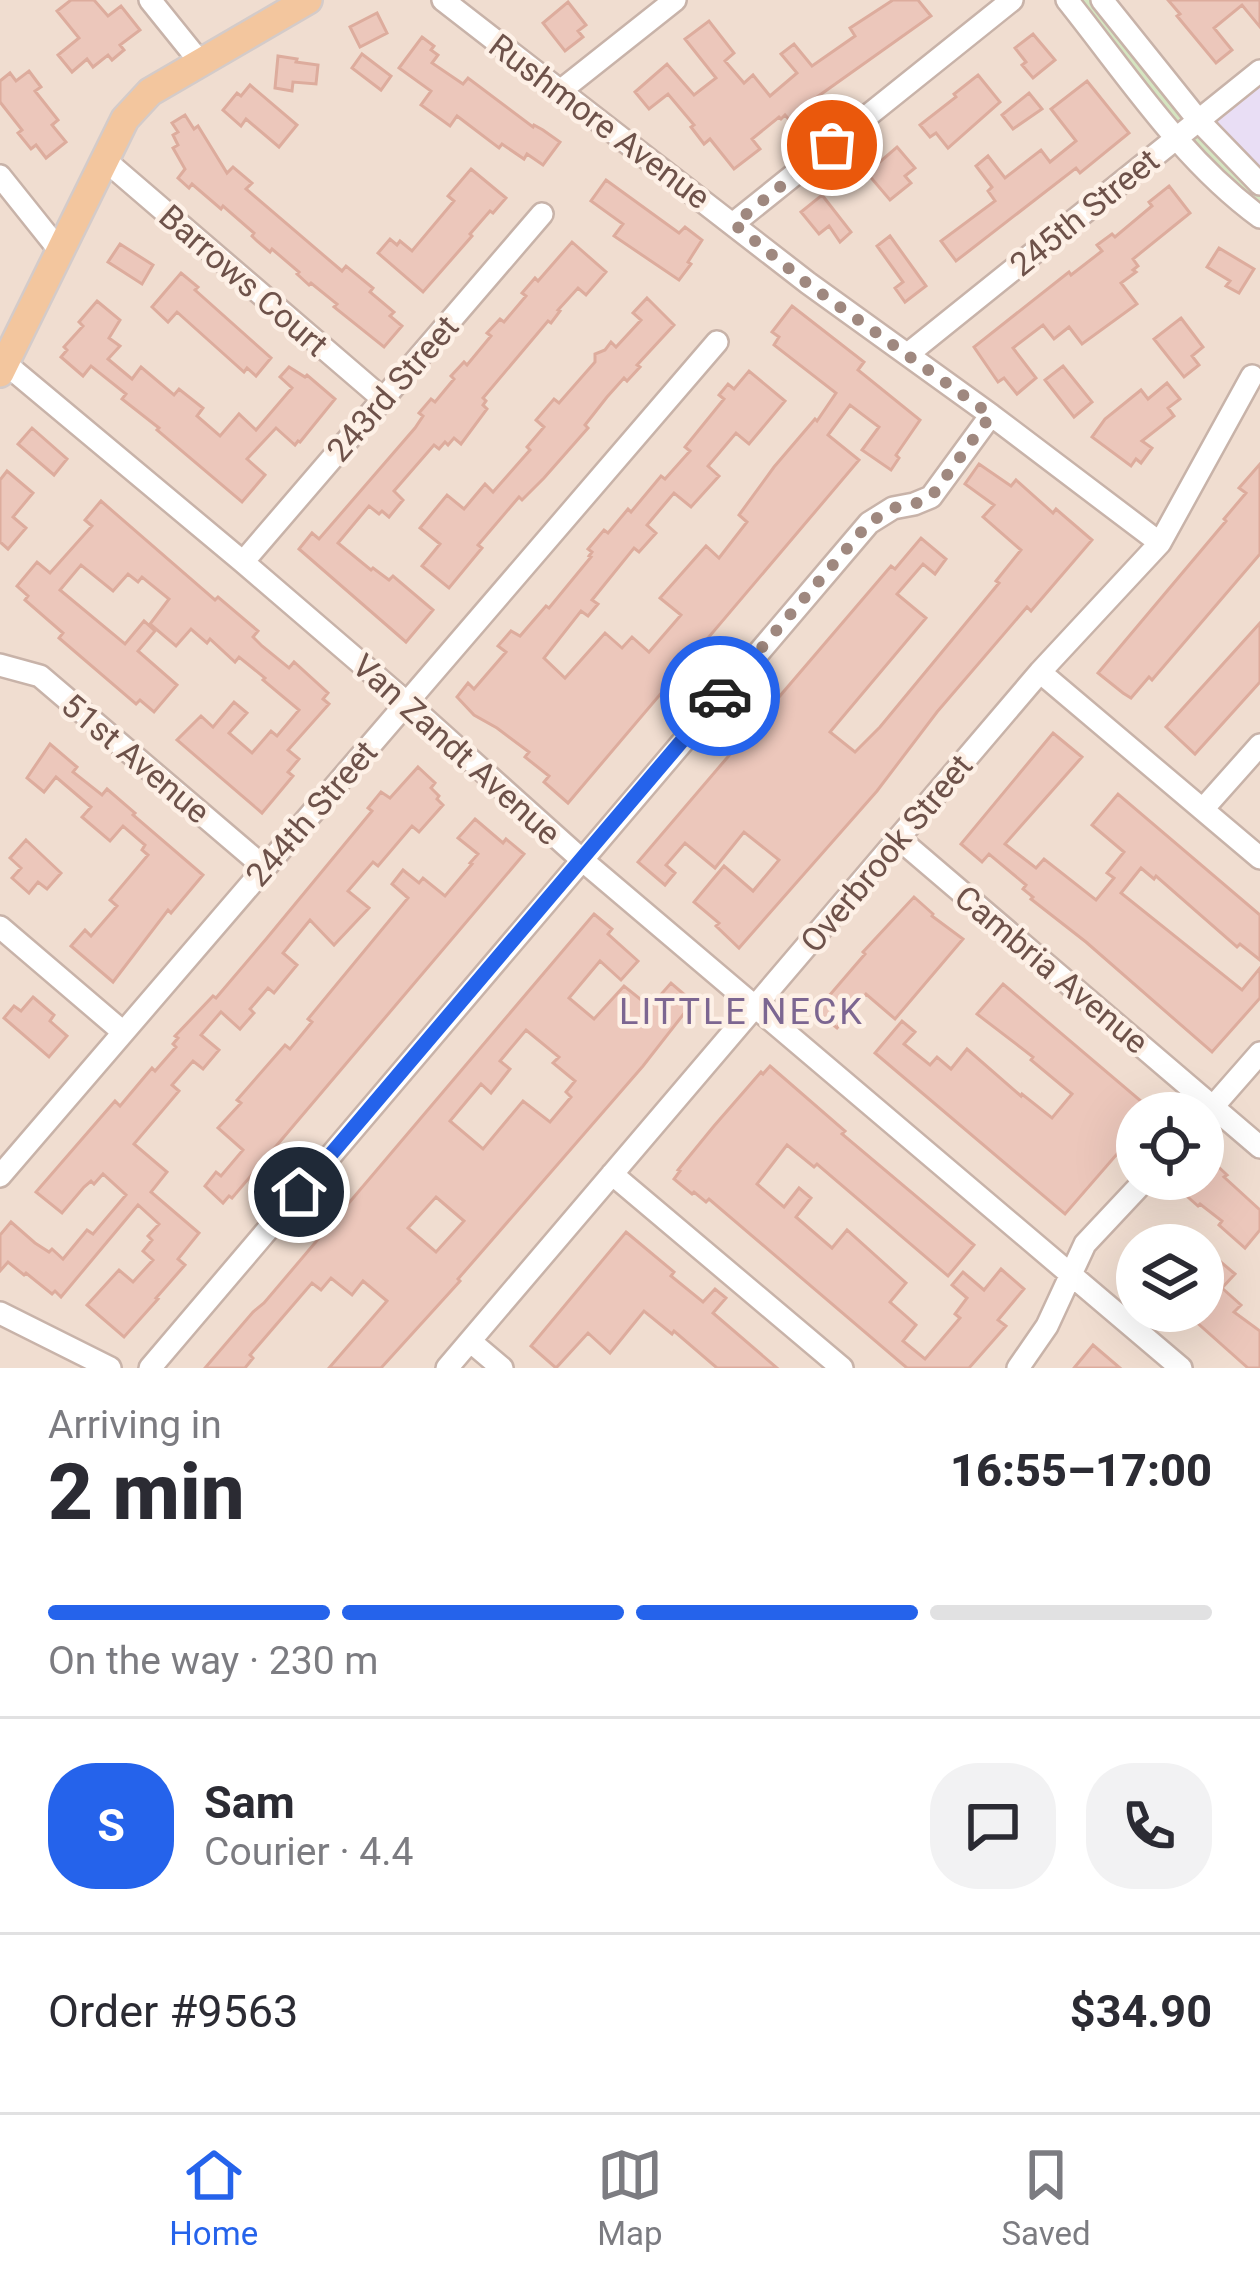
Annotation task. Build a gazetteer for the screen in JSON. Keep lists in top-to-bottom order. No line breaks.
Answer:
{"streets":{"street":["Rushmore Avenue","245th Street","Barrows Court","243rd Street","Van Zandt Avenue","51st Avenue","244th Street","Overbrook Street","Cambria Avenue"]},"crossings":[["Rushmore Avenue","245th Street"],["Rushmore Avenue","Overbrook Street"],["Barrows Court","243rd Street"],["243rd Street","Van Zandt Avenue"],["Van Zandt Avenue","244th Street"],["Van Zandt Avenue","Overbrook Street"],["51st Avenue","244th Street"],["Overbrook Street","Cambria Avenue"]],"districts":["LITTLE NECK"],"page":{"heading":["2 min","Arriving in","16:55–17:00"],"panel":["Sam","Courier · 4.4","Order #9563","$34.90"],"bar":"On the way · 230 m","round":"S","tabs":["Home","Map","Saved"]}}
